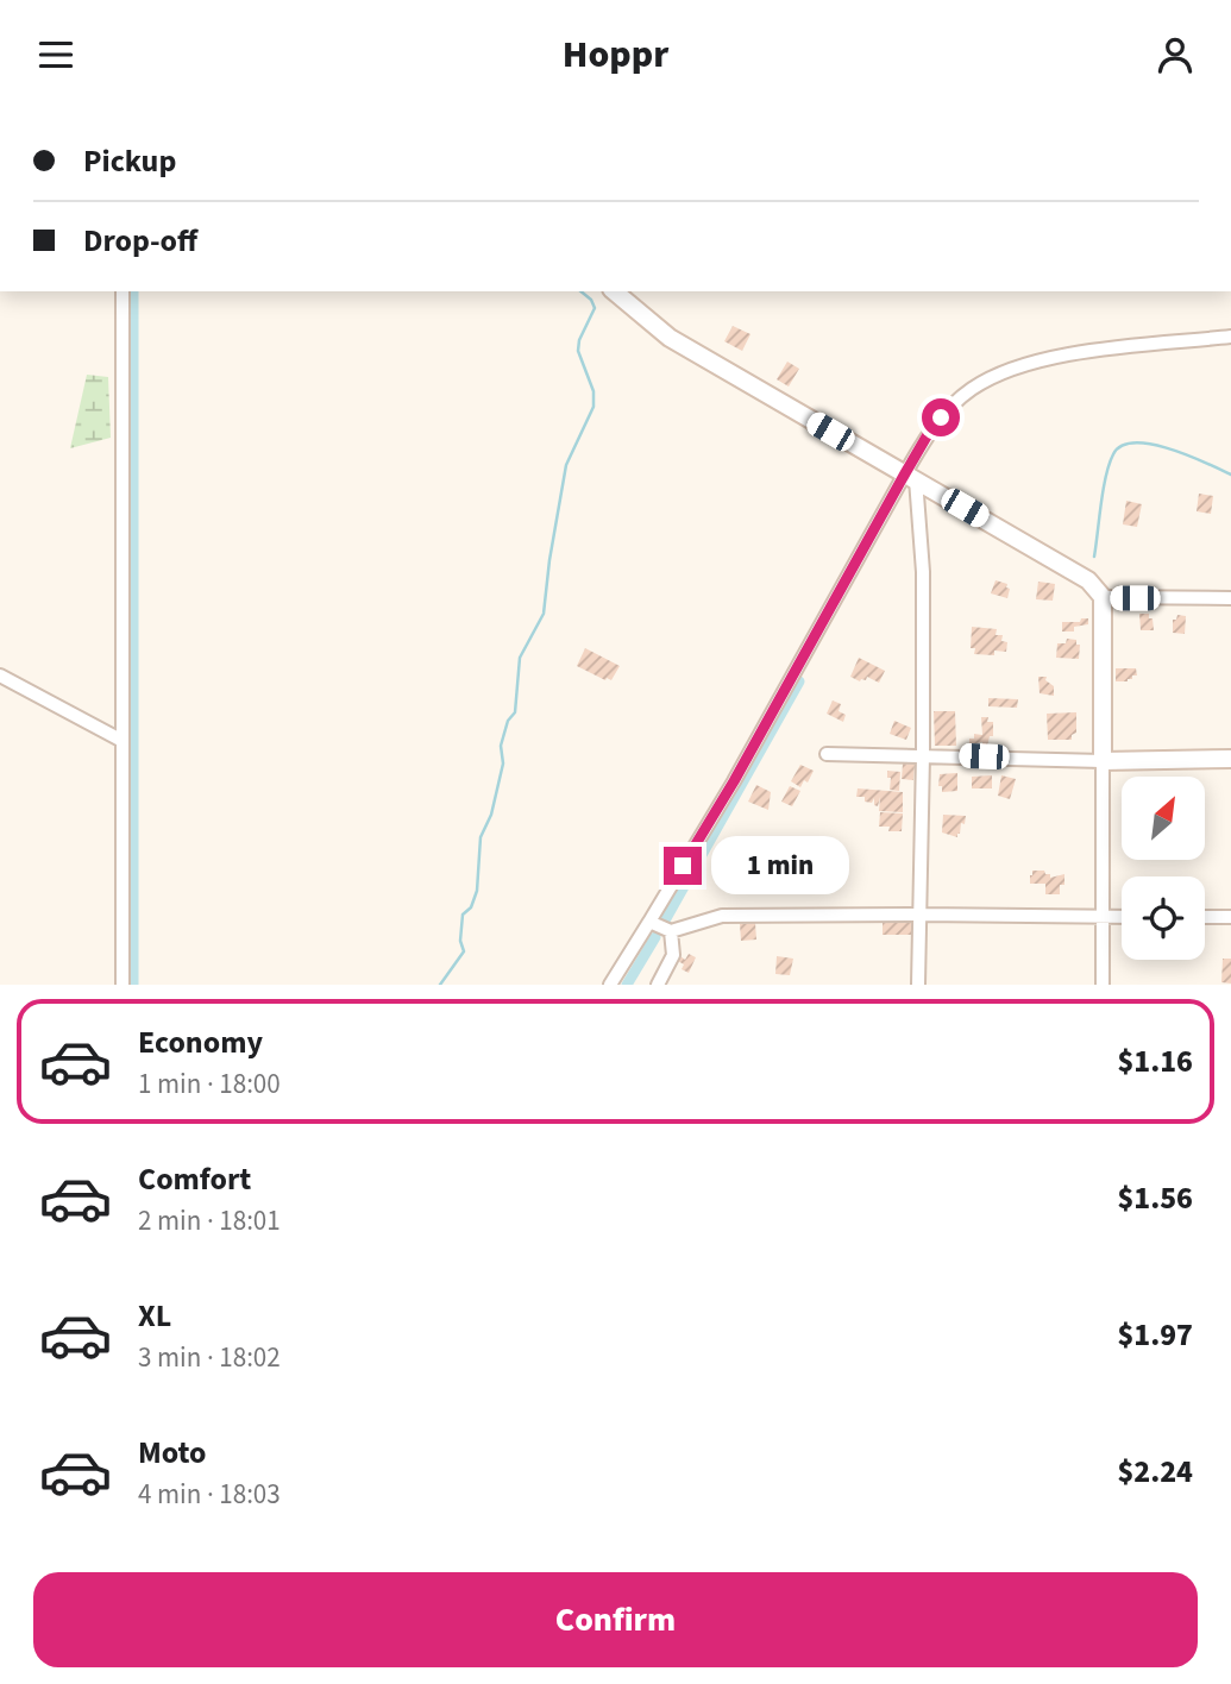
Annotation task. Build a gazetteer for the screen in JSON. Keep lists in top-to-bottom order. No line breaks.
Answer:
{"north":"top right","page":{"header":"Hoppr","banner":["Pickup","Drop-off"],"bubble":"1 min","list":[{"name":"Economy","note":"1 min · 18:00","value":"$1.16"},{"name":"Comfort","note":"2 min · 18:01","value":"$1.56"},{"name":"XL","note":"3 min · 18:02","value":"$1.97"},{"name":"Moto","note":"4 min · 18:03","value":"$2.24"}],"buttons":"Confirm"}}
